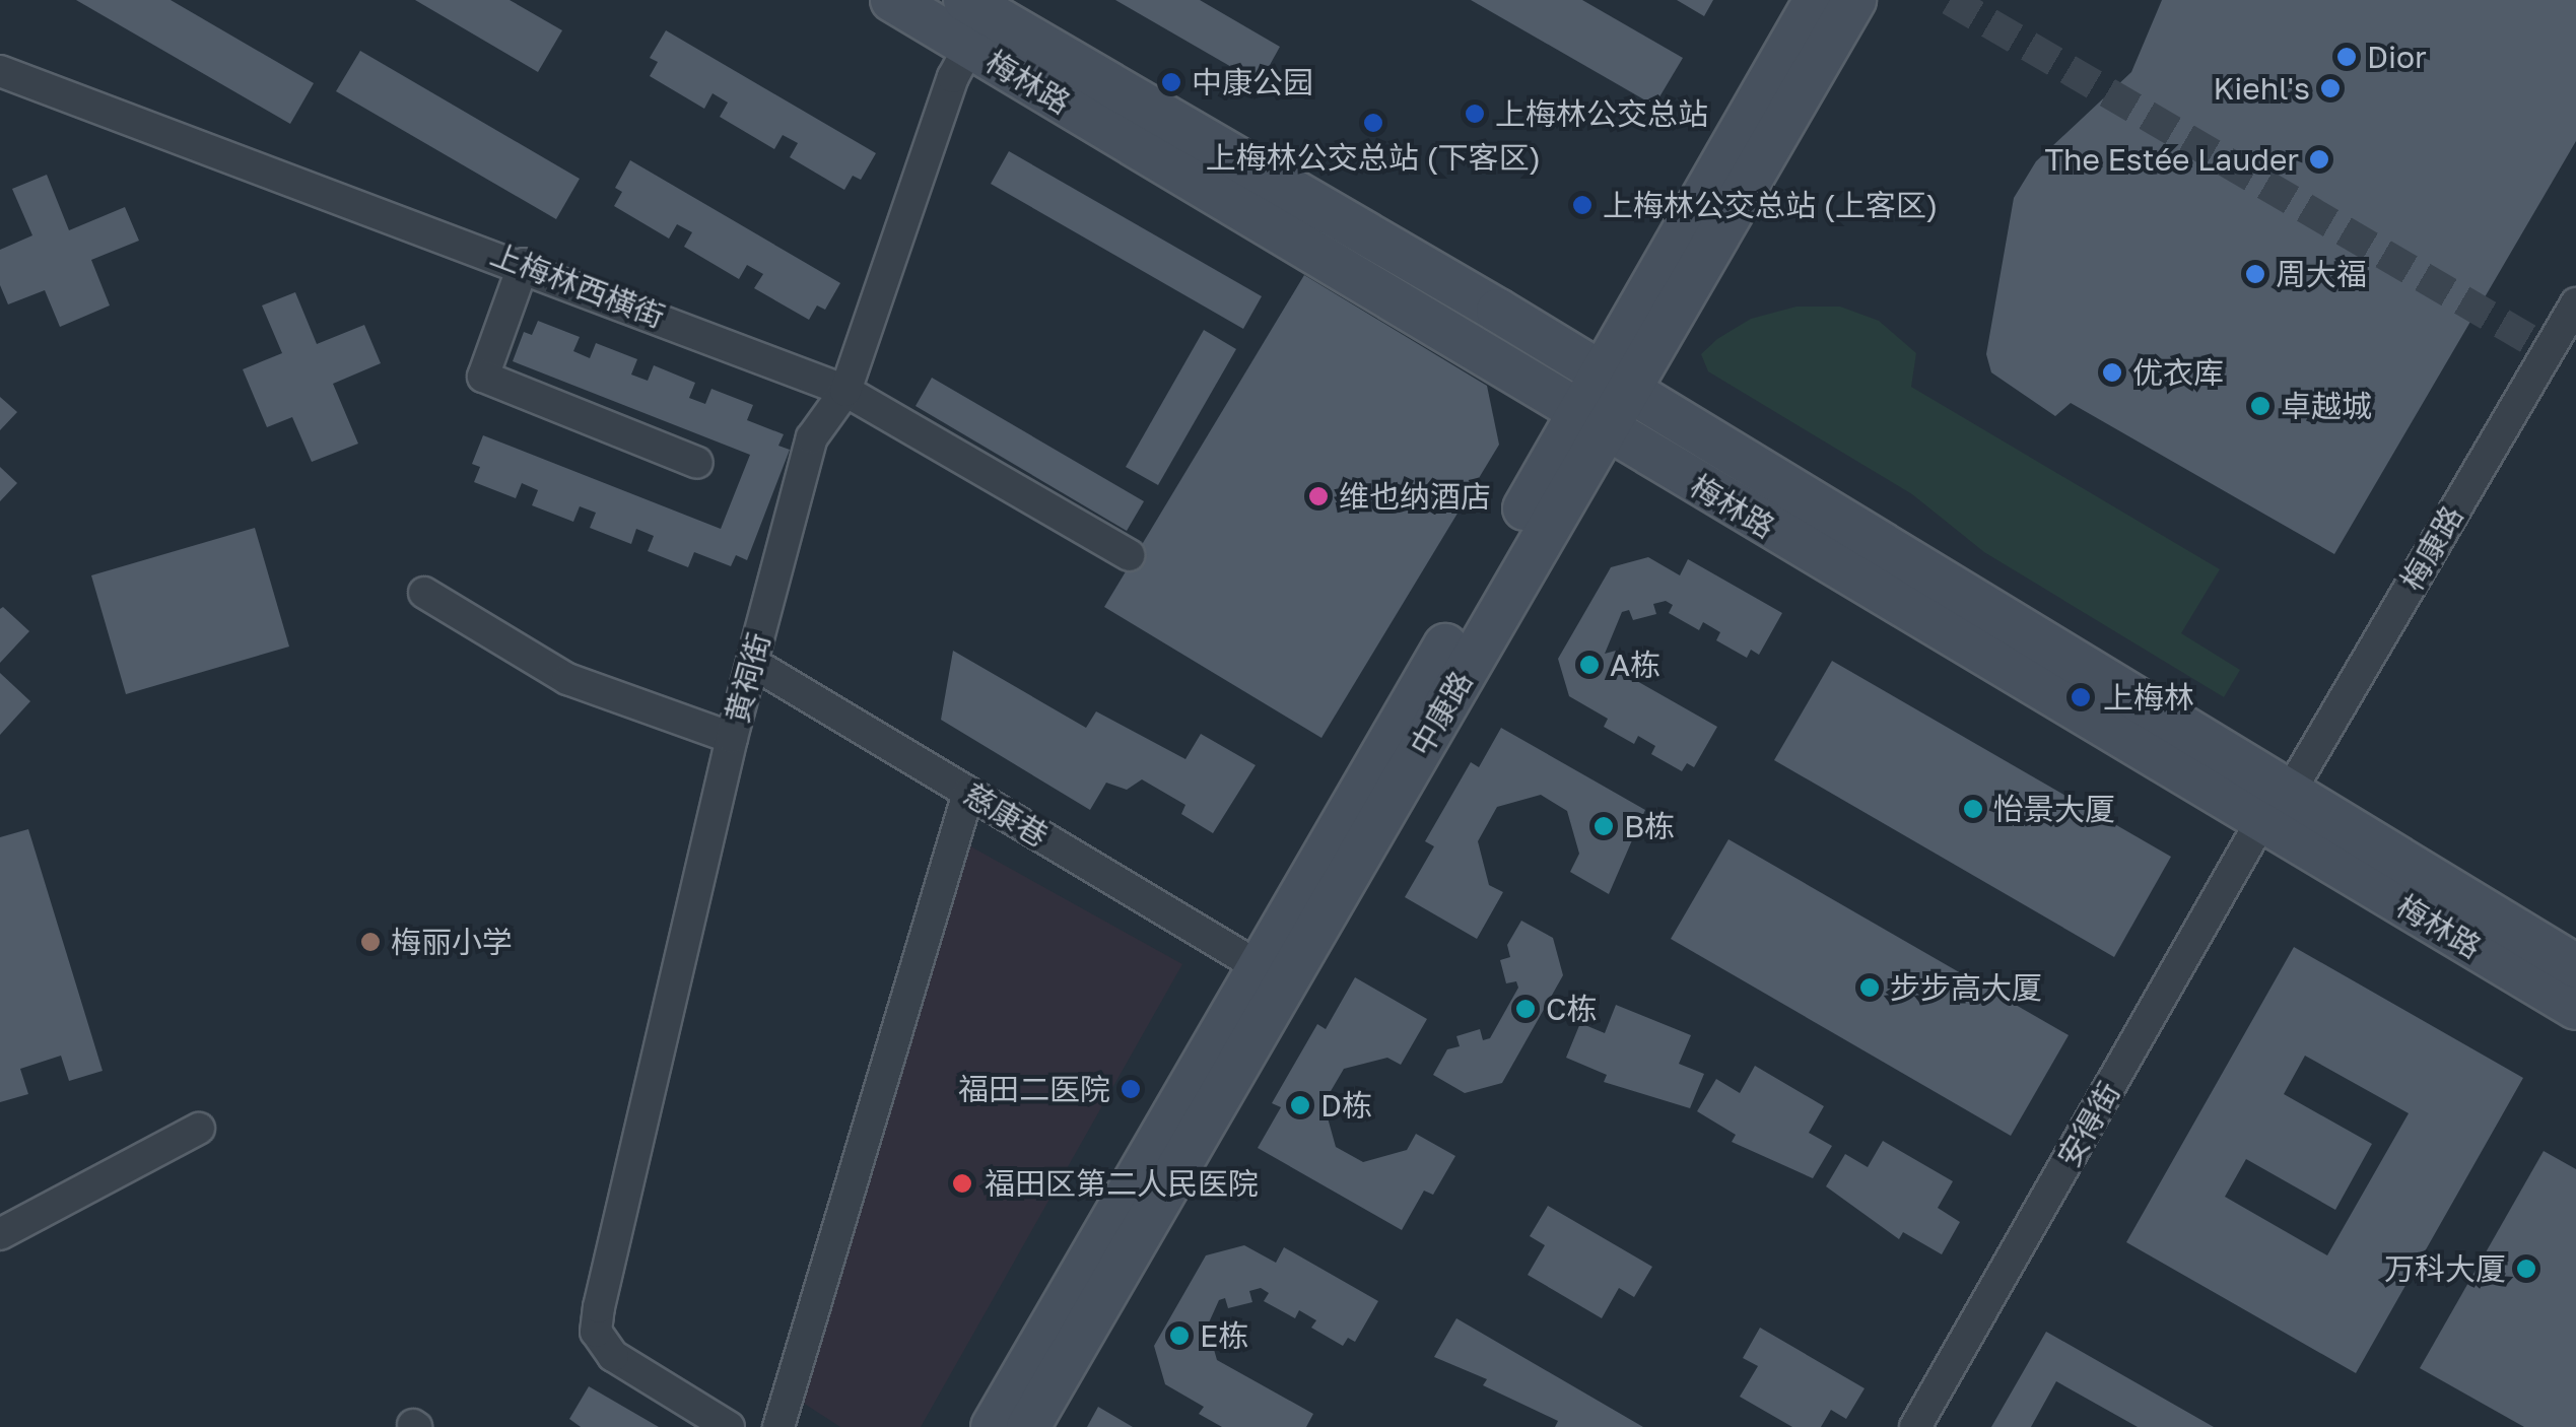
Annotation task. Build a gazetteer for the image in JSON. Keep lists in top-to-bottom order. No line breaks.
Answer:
{"streets":{"main road":["梅林路","中康路"],"street":["上梅林西横街","梅康路","黄祠街","慈康巷","安得街"]},"crossings":[["梅林路","梅康路"],["梅林路","黄祠街"],["梅林路","中康路"],["梅林路","安得街"],["上梅林西横街","黄祠街"],["梅康路","安得街"],["黄祠街","慈康巷"],["中康路","慈康巷"]],"places":["Dior","中康公园","Kiehl's","上梅林公交总站","上梅林公交总站 (下客区)","The Estée Lauder","上梅林公交总站 (上客区)","周大福","优衣库","卓越城","维也纳酒店","A栋","上梅林","怡景大厦","B栋","梅丽小学","步步高大厦","C栋","福田二医院","D栋","福田区第二人民医院","万科大厦","E栋"]}
